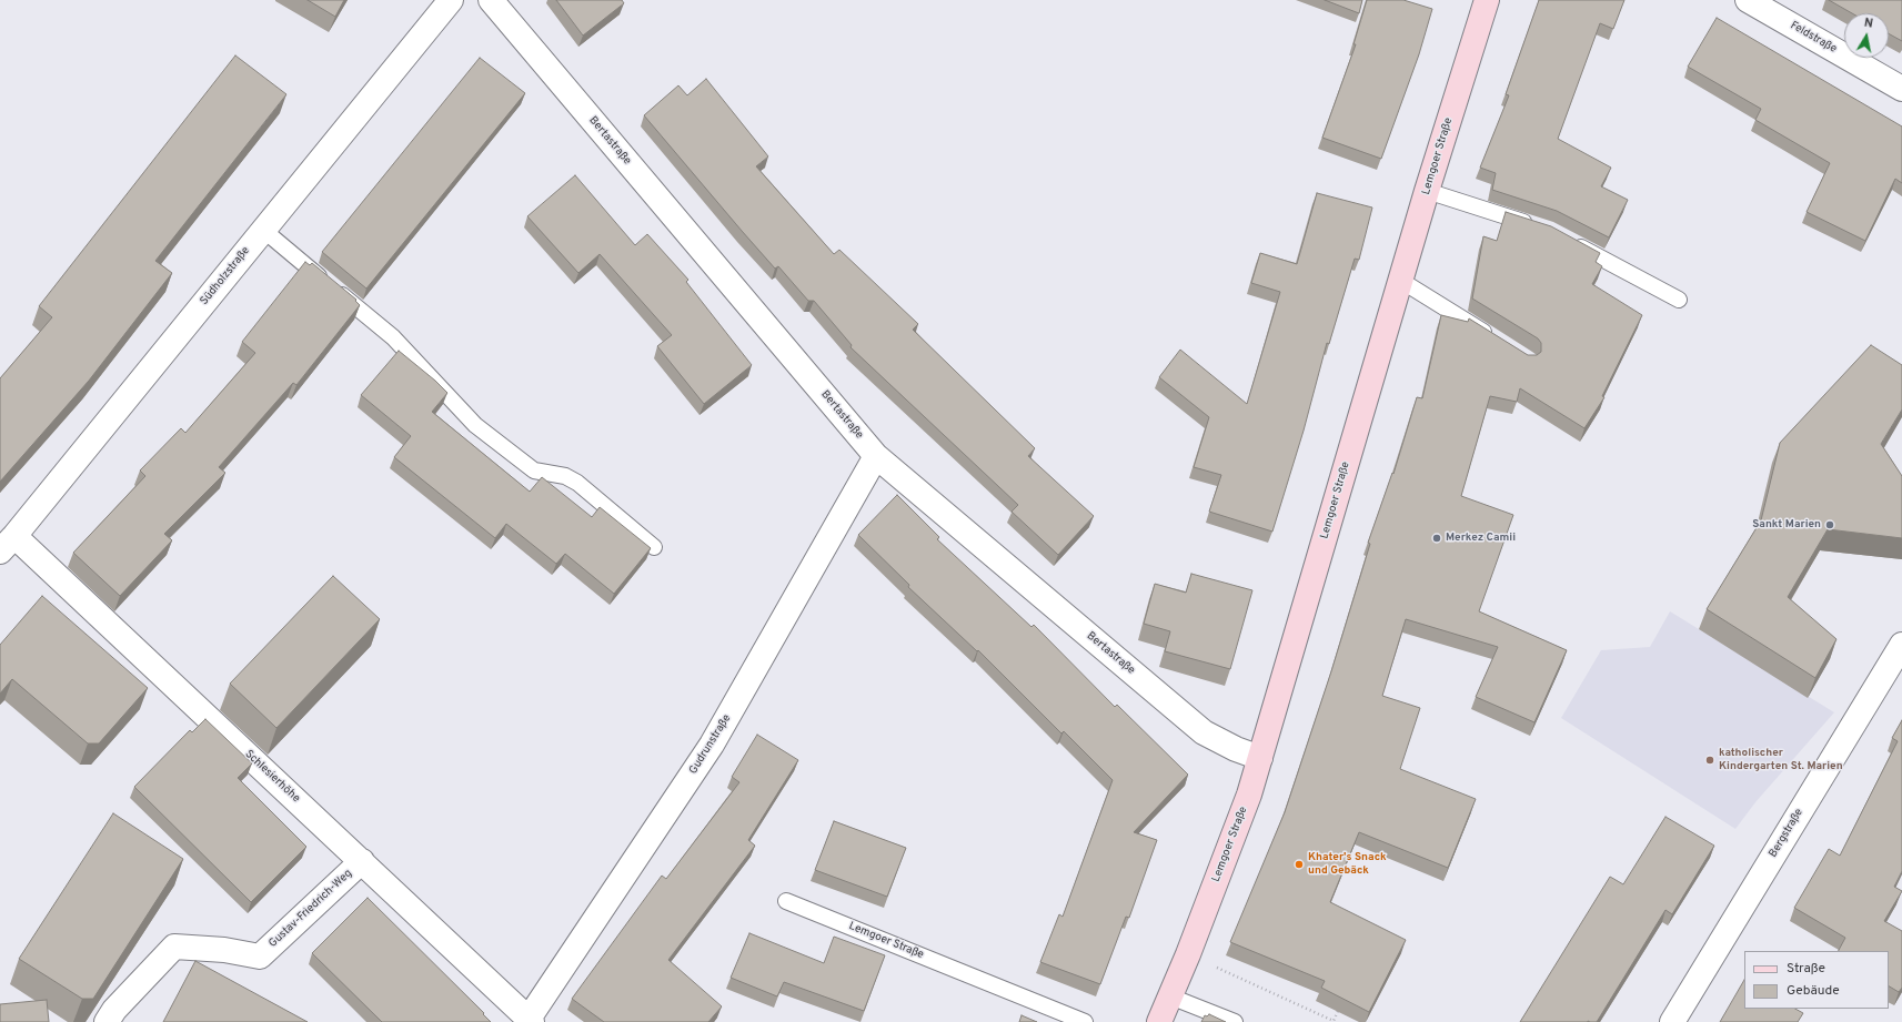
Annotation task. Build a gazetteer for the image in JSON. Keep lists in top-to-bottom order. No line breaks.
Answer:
{"streets":{"main road":["Lemgoer Straße"],"street":["Feldstraße","Bertastraße","Südholzstraße","Gudrunstraße","Schlesierhöhe","Bergstraße","Gustav-Friedrich-Weg"]},"crossings":[["Bertastraße","Lemgoer Straße"],["Bertastraße","Gudrunstraße"],["Südholzstraße","Schlesierhöhe"],["Gudrunstraße","Schlesierhöhe"],["Schlesierhöhe","Gustav-Friedrich-Weg"]],"places":["Sankt Marien","Merkez Camii","katholischer Kindergarten St. Marien","Khater's Snack und Gebäck"],"legend":["Straße","Gebäude"],"north":"top"}
